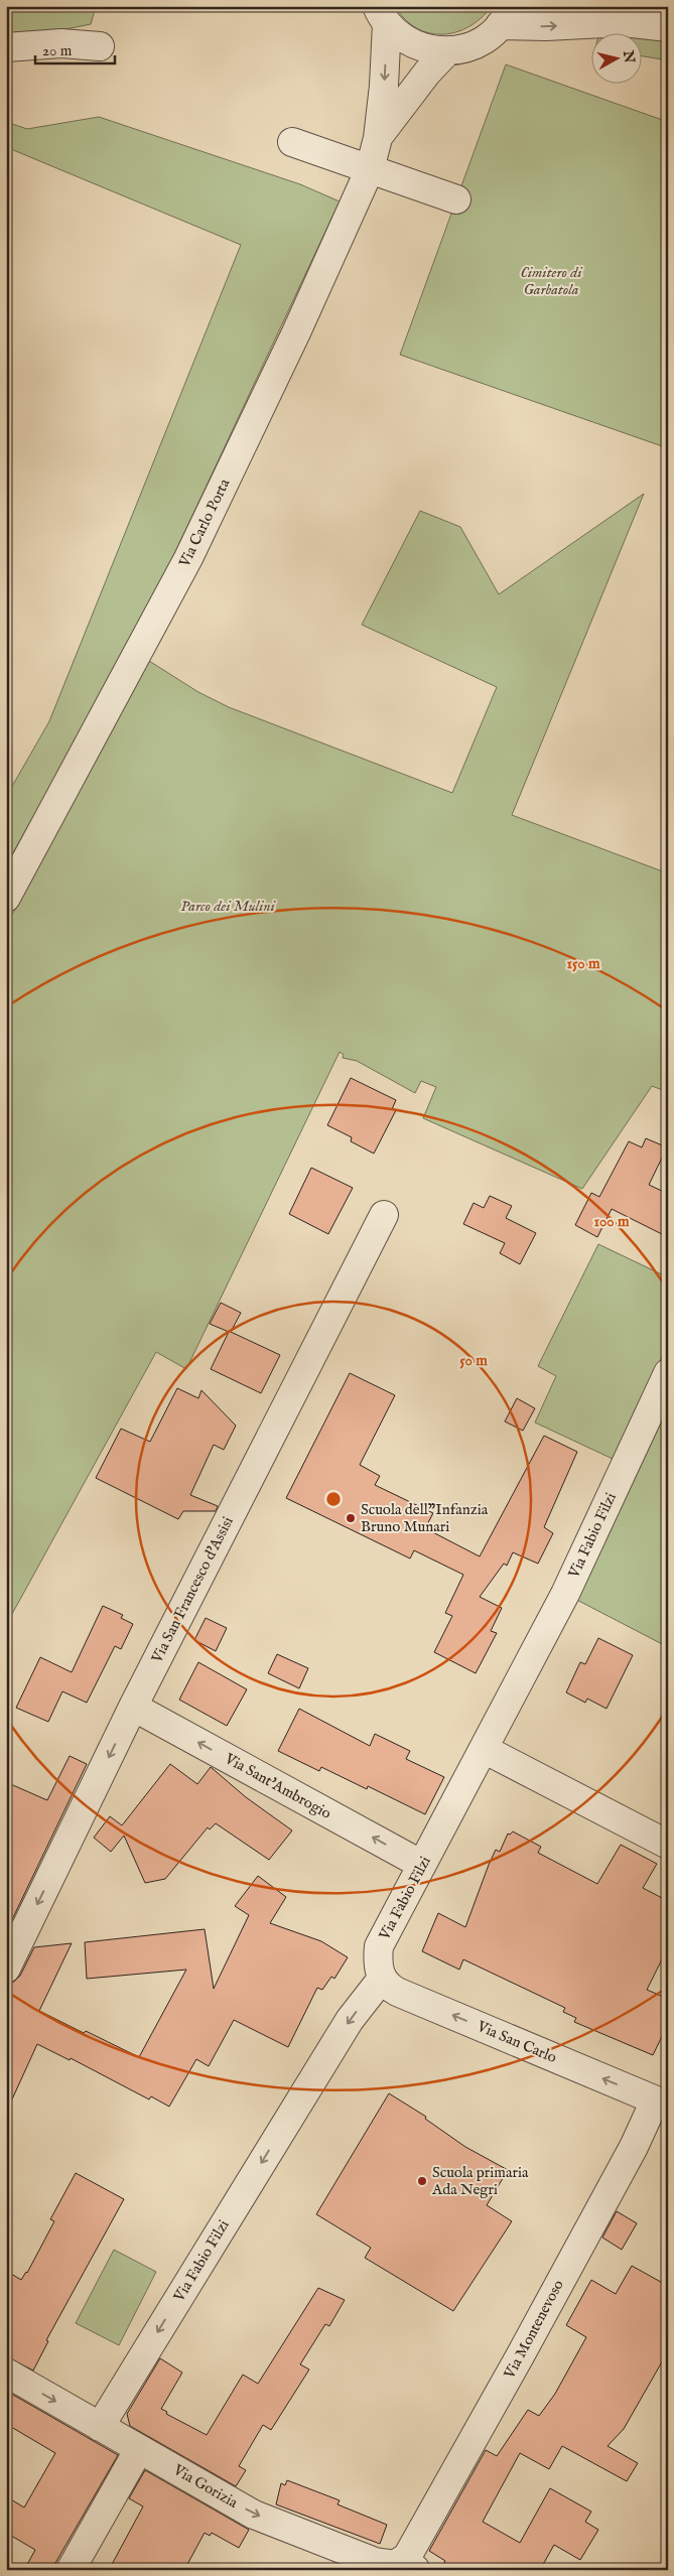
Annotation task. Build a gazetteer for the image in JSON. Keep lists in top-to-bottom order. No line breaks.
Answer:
{"streets":{"street":["Via Carlo Porta","Via Fabio Filzi","Via San Francesco d'Assisi","Via Sant'Ambrogio","Via San Carlo","Via Montenevoso","Via Gorizia"]},"crossings":[["Via Fabio Filzi","Via Sant'Ambrogio"],["Via Fabio Filzi","Via San Carlo"],["Via Fabio Filzi","Via Gorizia"],["Via San Francesco d'Assisi","Via Sant'Ambrogio"],["Via San Carlo","Via Montenevoso"],["Via Montenevoso","Via Gorizia"]],"one_way":["Via Fabio Filzi","Via Sant'Ambrogio","Via Gorizia"],"parks":["Cimitero di Garbatola","Parco dei Mulini"],"places":["Scuola dell\"Infanzia Bruno Munari","Scuola primaria Ada Negri"],"scale_bar":"20 m","north":"right","rings":["150 m","100 m","50 m"]}
